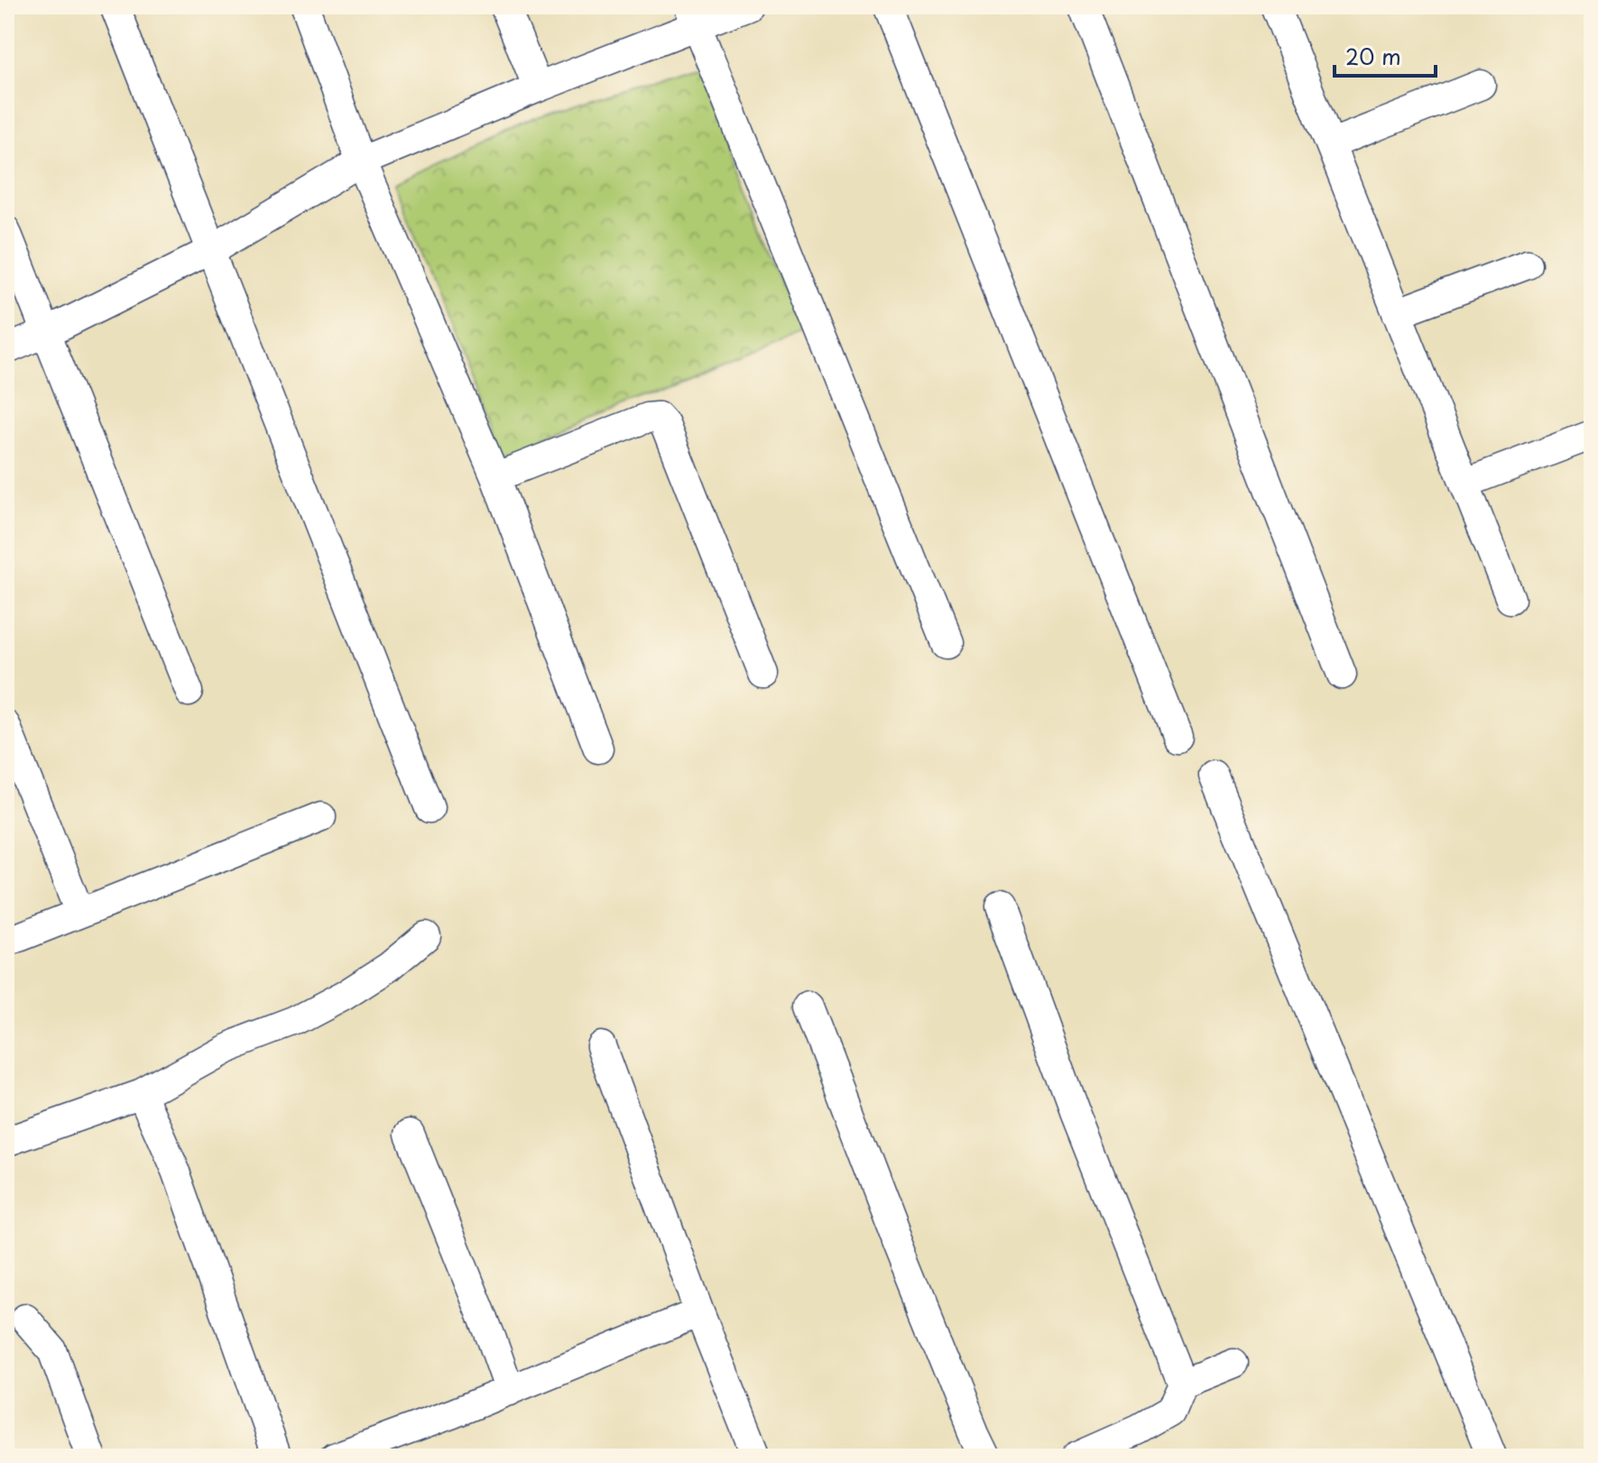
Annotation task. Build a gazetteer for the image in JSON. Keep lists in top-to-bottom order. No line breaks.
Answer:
{"scale_bar":"20 m"}
